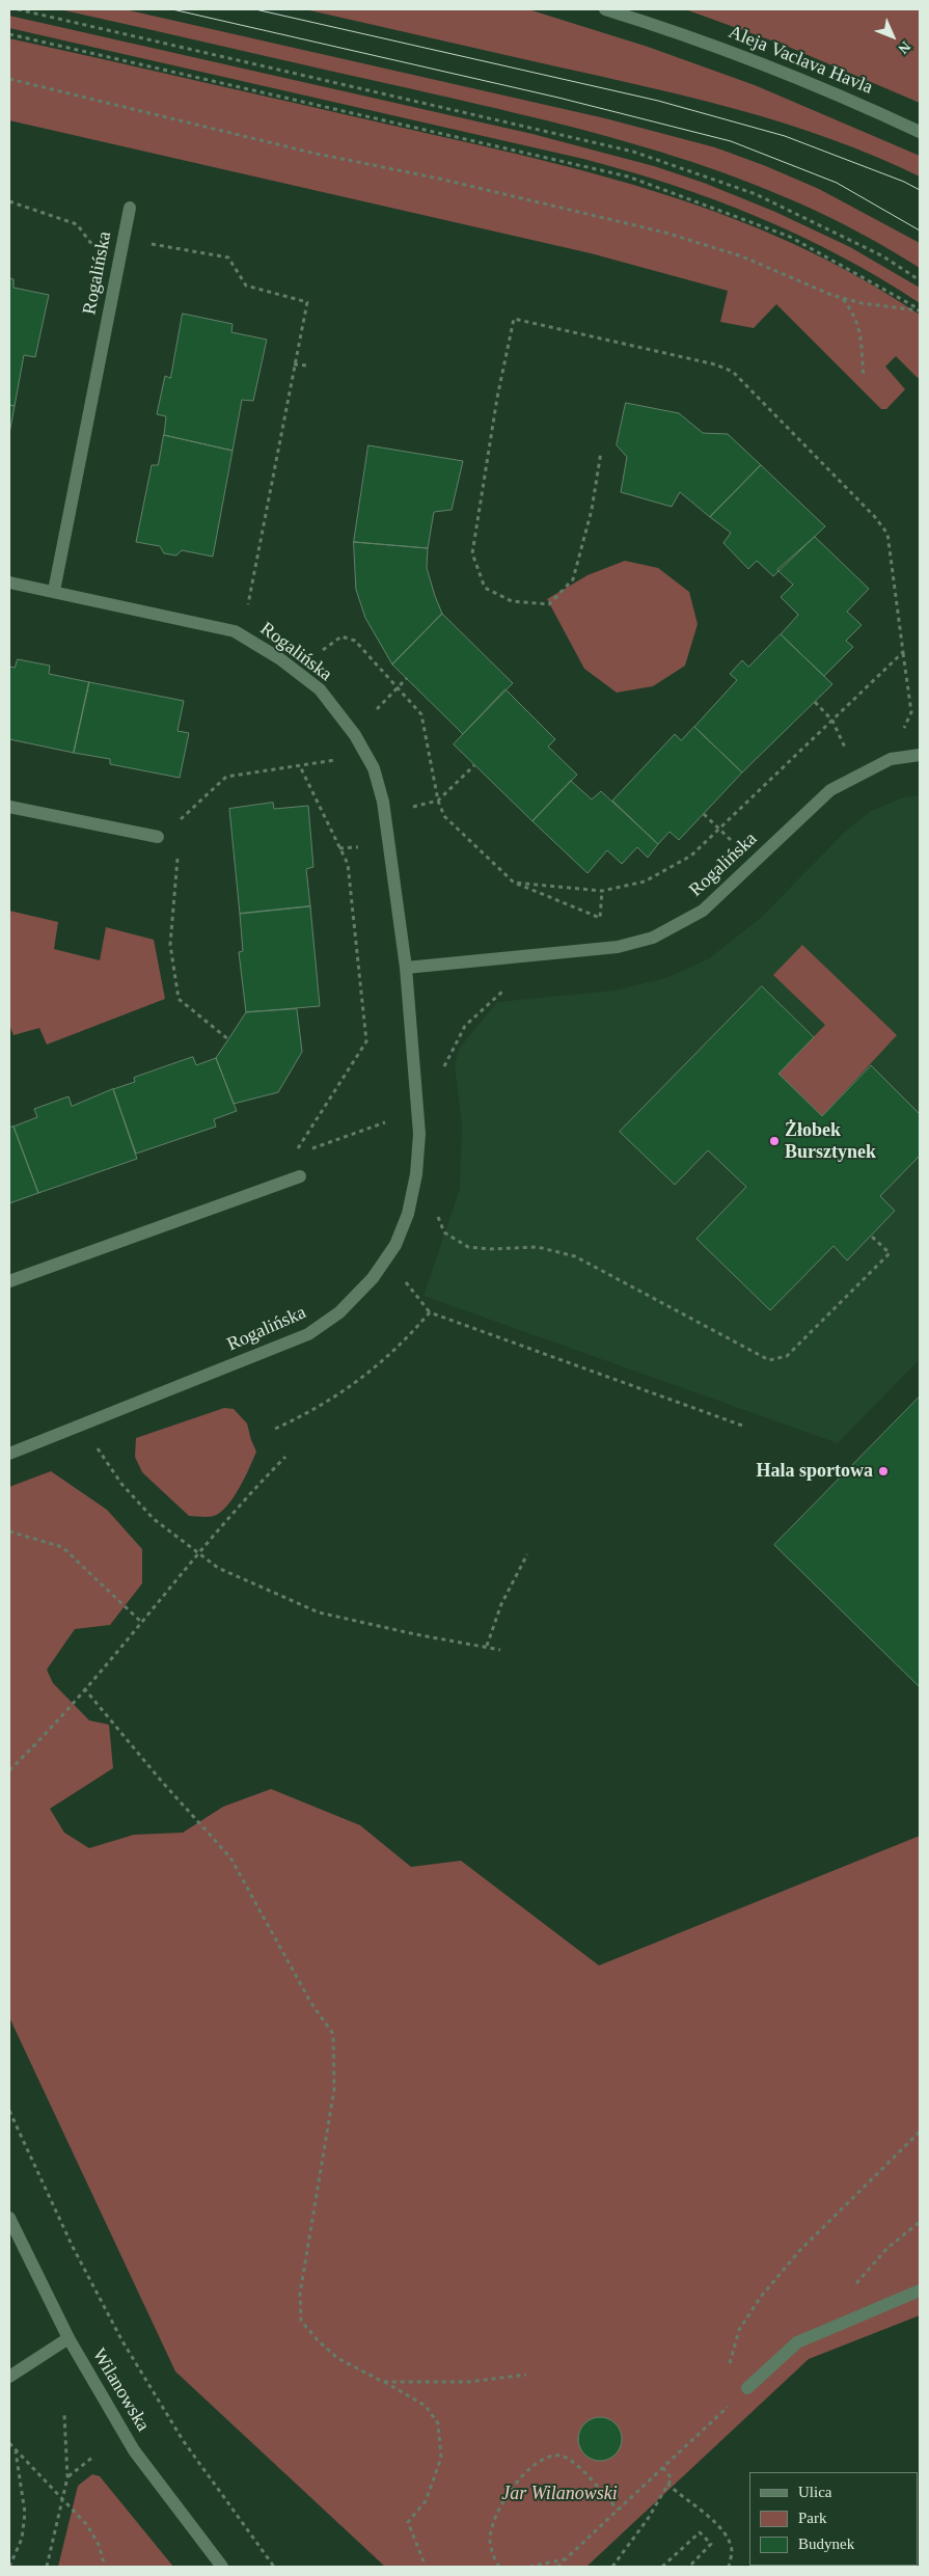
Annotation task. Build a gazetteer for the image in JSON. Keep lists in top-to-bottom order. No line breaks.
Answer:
{"streets":{"street":["Aleja Vaclava Havla","Rogalińska","Wilanowska"]},"parks":["Jar Wilanowski"],"places":["Żłobek Bursztynek","Hala sportowa"],"legend":["Ulica","Park","Budynek"],"north":"bottom right"}
